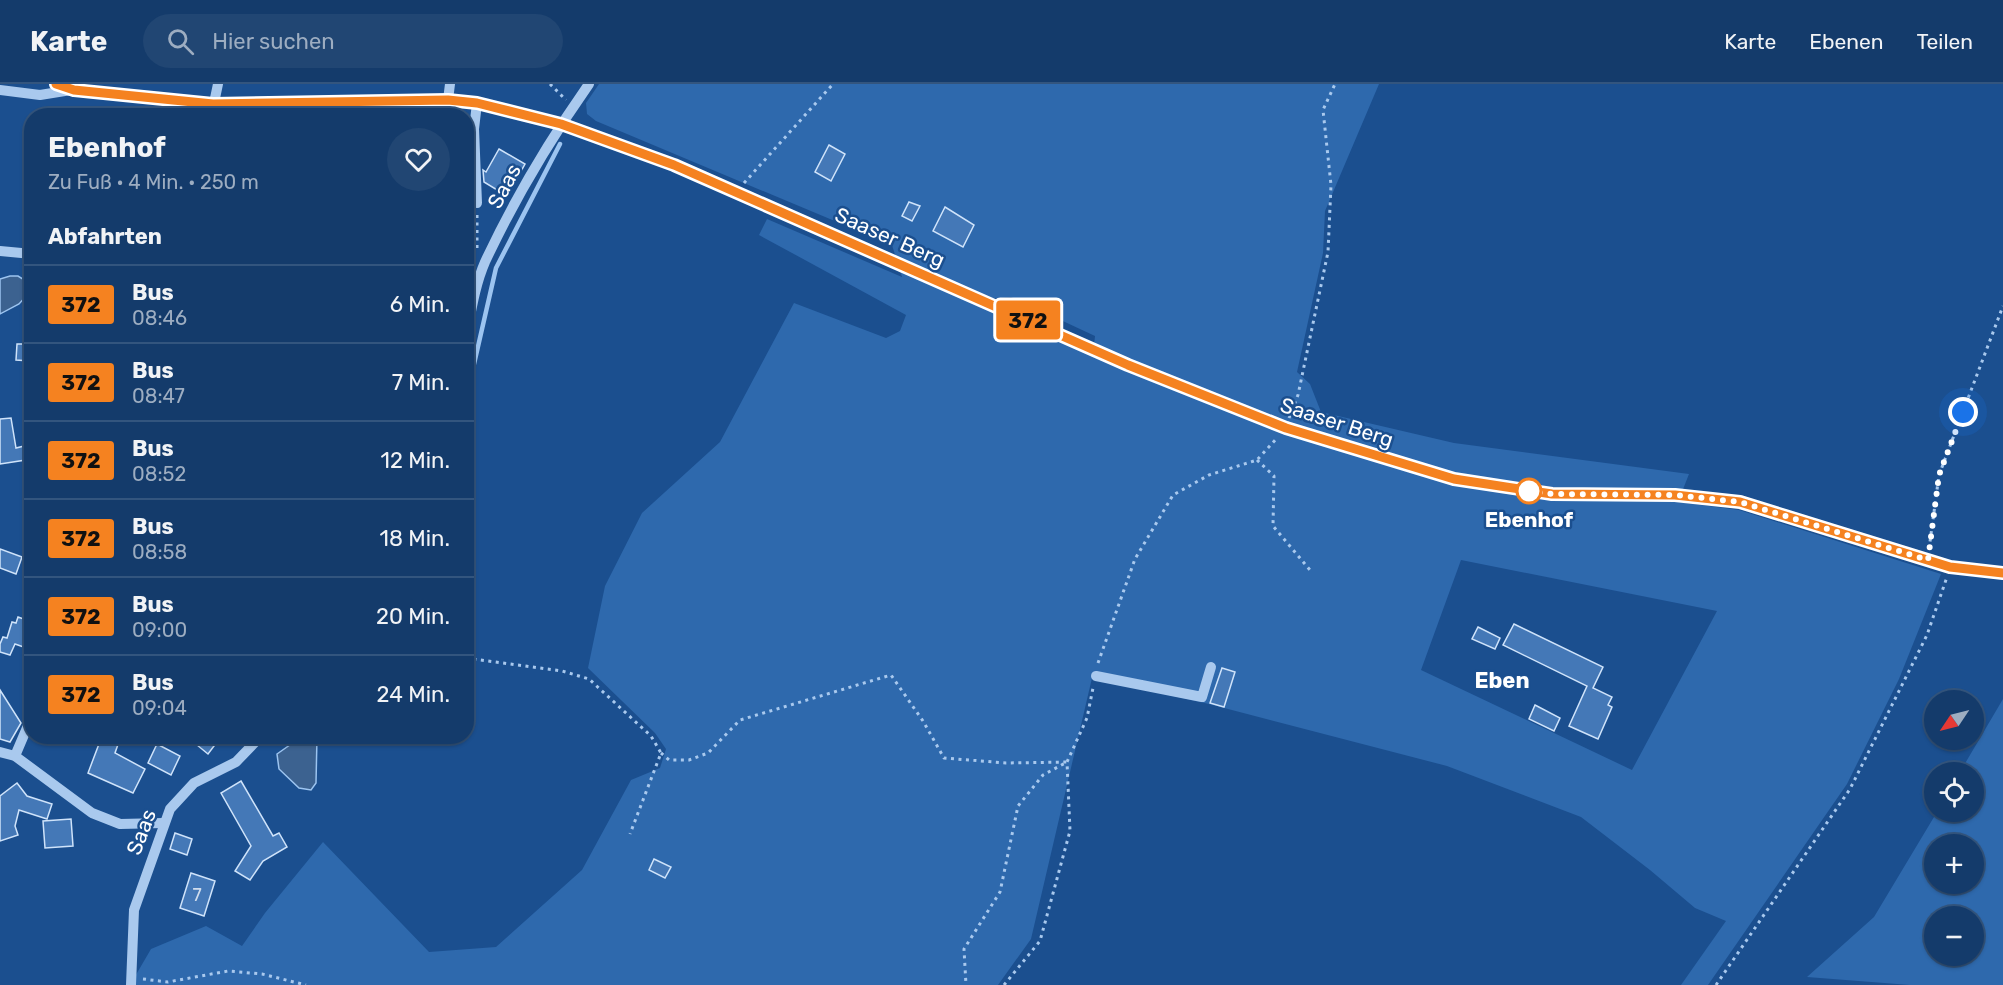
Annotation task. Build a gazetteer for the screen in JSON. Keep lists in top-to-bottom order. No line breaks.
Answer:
{"streets":{"street":["Saas","Saaser Berg"]},"crossings":[["Saas","Saaser Berg"]],"districts":["Eben"],"places":["Ebenhof"],"lines":["bus line 372"],"house_numbers":["7"],"north":"bottom left","page":{"header":"Karte","search":"Hier suchen","nav":["Karte","Ebenen","Teilen"],"on_map":"372","heading":[["Ebenhof","Zu Fuß · 4 Min. · 250 m"],"Abfahrten"],"list":[{"mark":"372","name":"Bus","note":"08:46","value":"6 Min."},{"mark":"372","name":"Bus","note":"08:47","value":"7 Min."},{"mark":"372","name":"Bus","note":"08:52","value":"12 Min."},{"mark":"372","name":"Bus","note":"08:58","value":"18 Min."},{"mark":"372","name":"Bus","note":"09:00","value":"20 Min."},{"mark":"372","name":"Bus","note":"09:04","value":"24 Min."}],"map_buttons":["+","−"]}}
